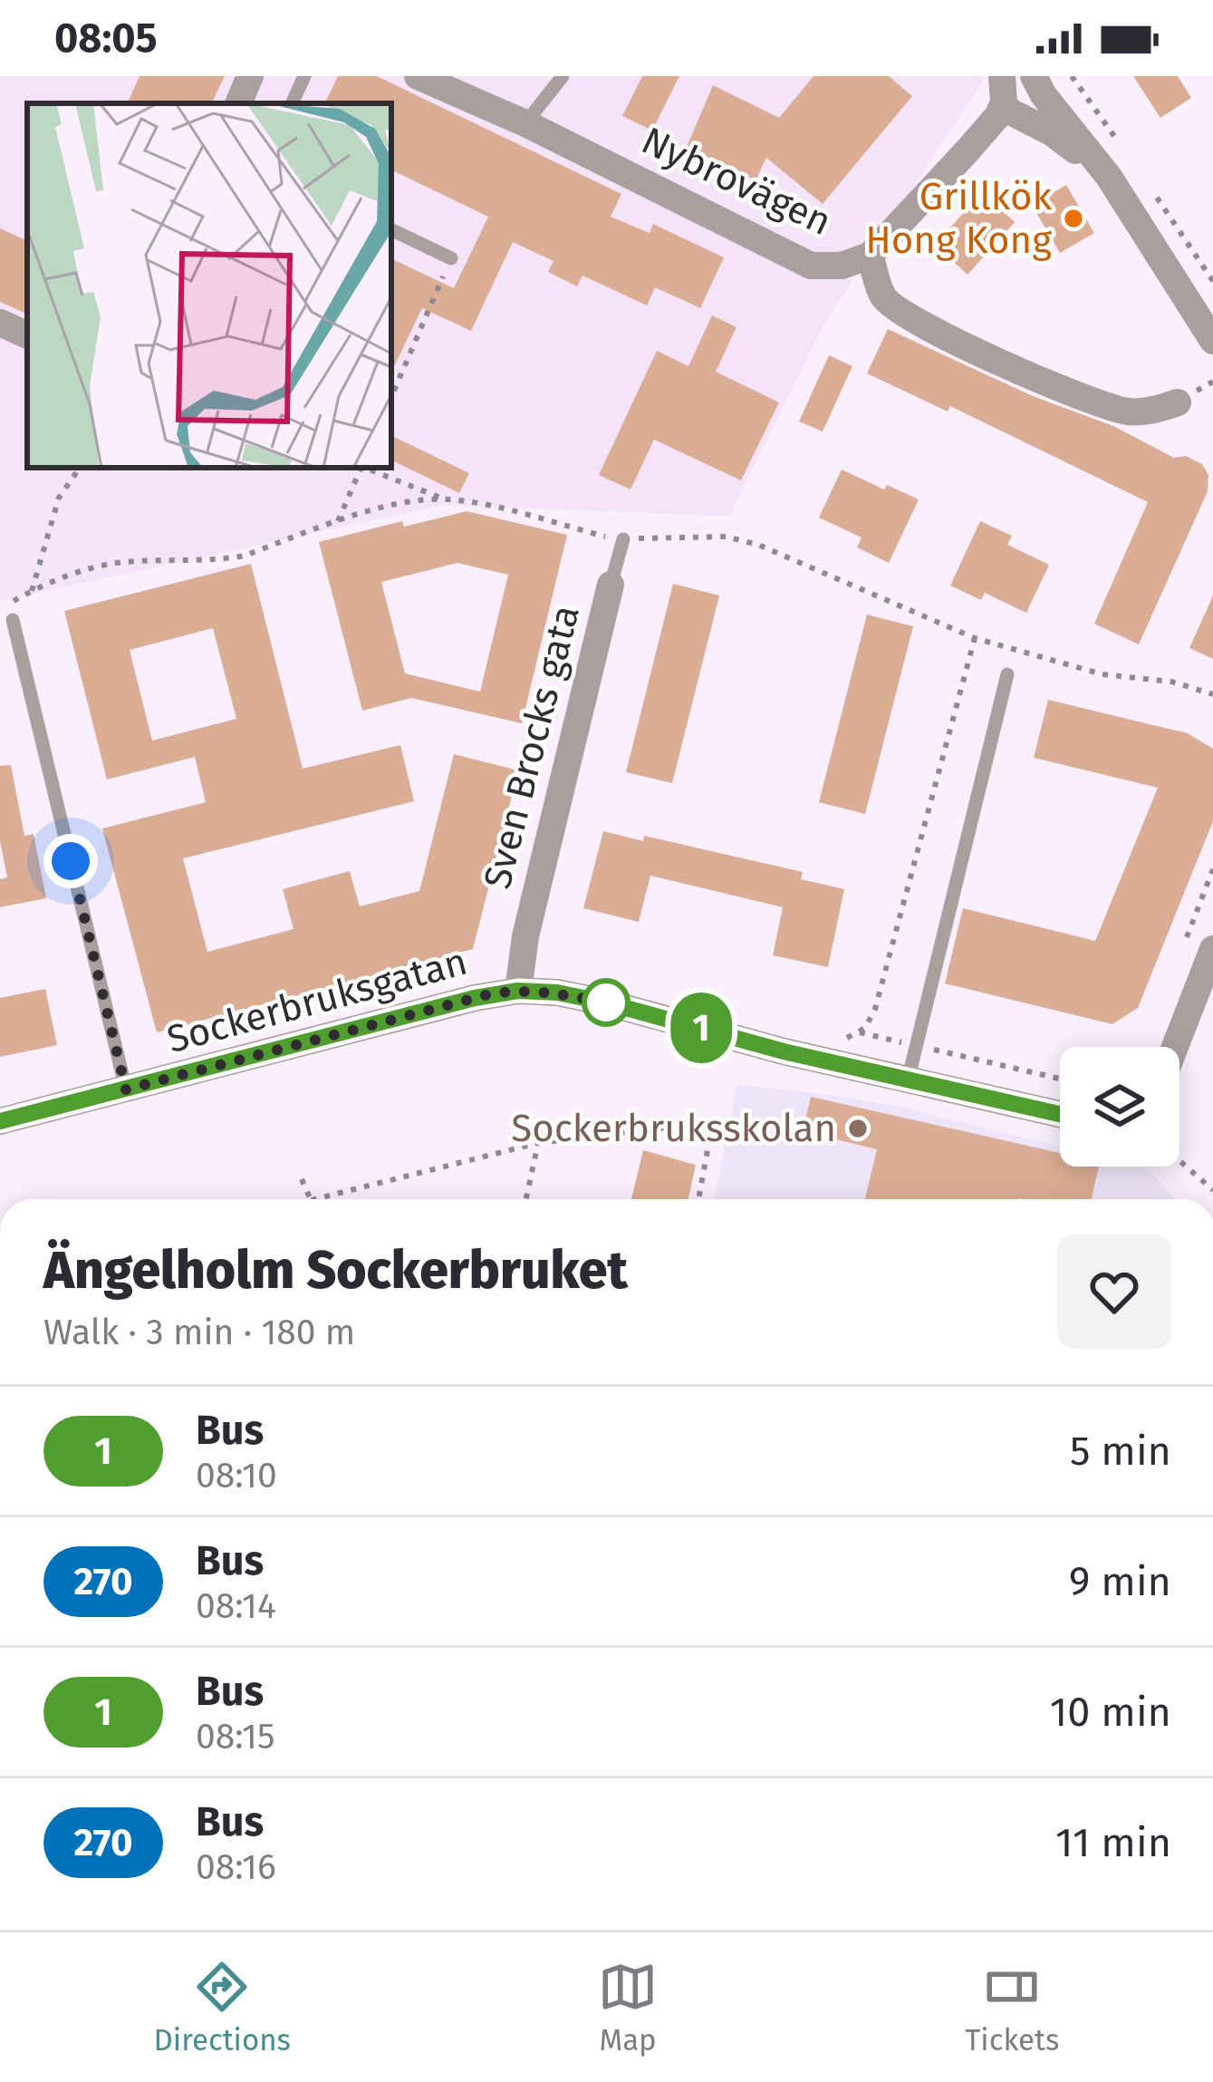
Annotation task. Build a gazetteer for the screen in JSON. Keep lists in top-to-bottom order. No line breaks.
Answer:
{"streets":{"street":["Nybrovägen","Sven Brocks gata","Sockerbruksgatan"]},"crossings":[["Sven Brocks gata","Sockerbruksgatan"]],"places":["Grillkök Hong Kong","Sockerbruksskolan"],"lines":["bus line 1"],"page":{"status":"08:05","on_map":"1","heading":["Ängelholm Sockerbruket","Walk · 3 min · 180 m"],"list":[{"mark":"1","name":"Bus","note":"08:10","value":"5 min"},{"mark":"270","name":"Bus","note":"08:14","value":"9 min"},{"mark":"1","name":"Bus","note":"08:15","value":"10 min"},{"mark":"270","name":"Bus","note":"08:16","value":"11 min"}],"tabs":["Directions","Map","Tickets"]}}
